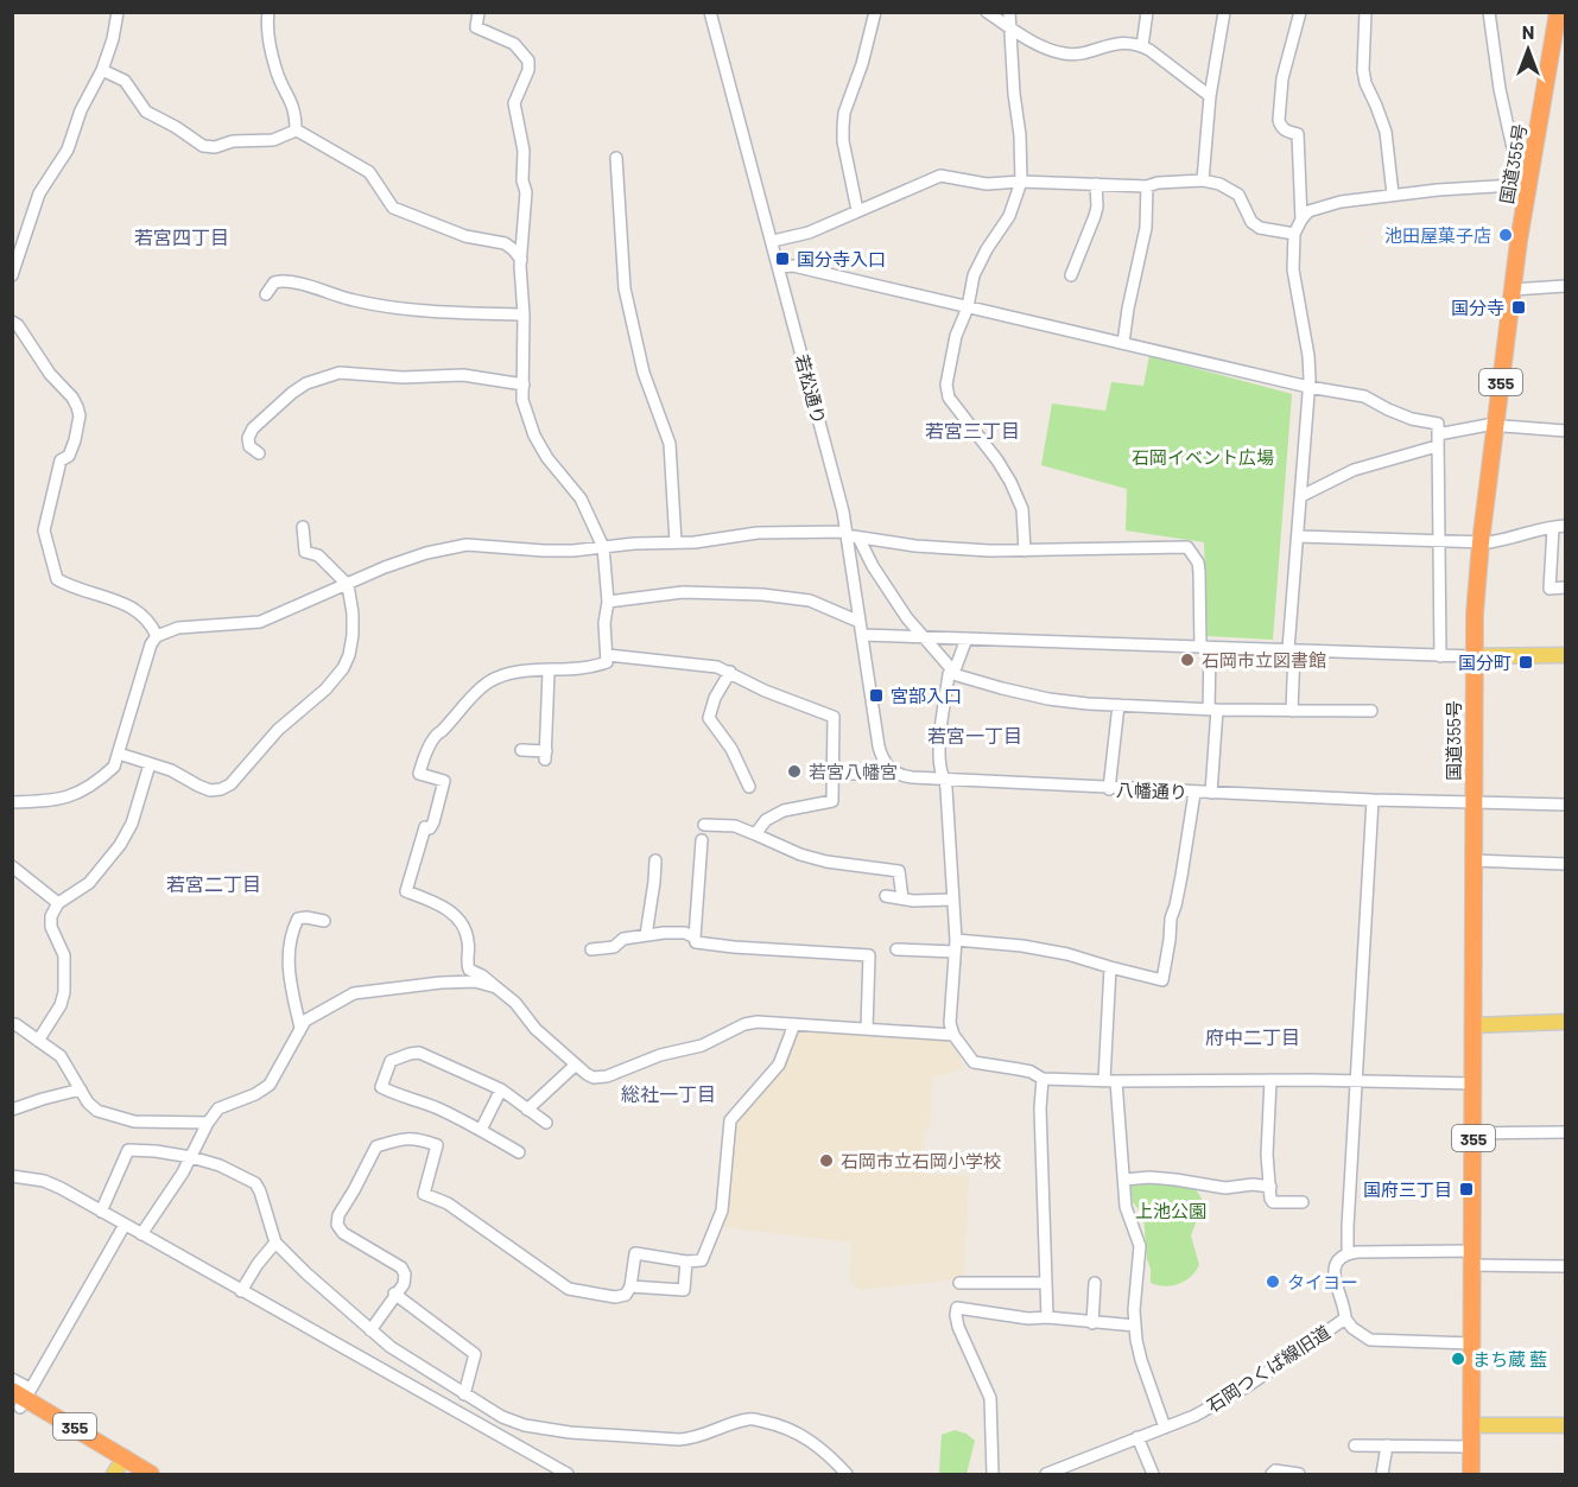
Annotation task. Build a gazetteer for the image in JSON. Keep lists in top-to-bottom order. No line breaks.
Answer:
{"streets":{"highway":["国道355号","355"],"street":["若松通り","八幡通り","石岡つくば線旧道"]},"crossings":[["国道355号","八幡通り"],["若松通り","八幡通り"]],"districts":["若宮四丁目","若宮三丁目","若宮一丁目","若宮二丁目","府中二丁目","総社一丁目"],"parks":["石岡イベント広場","上池公園"],"places":{"other":["池田屋菓子店","石岡市立図書館","若宮八幡宮","石岡市立石岡小学校","タイヨー","まち蔵 藍"],"transit":["国分寺入口","国分寺","国分町","宮部入口","国府三丁目"]},"north":"top"}
